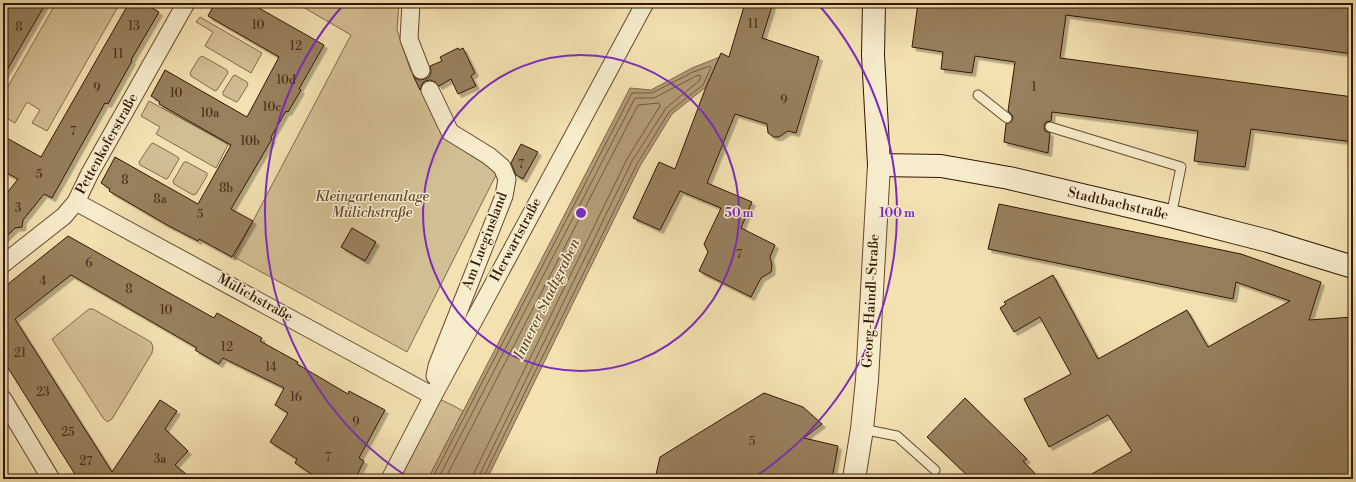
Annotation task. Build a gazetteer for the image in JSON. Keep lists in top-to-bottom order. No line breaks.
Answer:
{"streets":{"main road":["Stadtbachstraße","Georg-Haindl-Straße"],"street":["Pettenkoferstraße","Herwartstraße","Am Lueginsland","Mülichstraße"]},"crossings":[["Pettenkoferstraße","Mülichstraße"],["Stadtbachstraße","Georg-Haindl-Straße"],["Herwartstraße","Am Lueginsland"],["Herwartstraße","Mülichstraße"],["Am Lueginsland","Mülichstraße"]],"water":["Innerer Stadtgraben"],"parks":["Kleingartenanlage Mülichstraße"],"house_numbers":["11","10","13","8","12","11","10d","1","9","10","9","10c","10a","7","10b","7","5","8","8b","8a","3","5","7","6","4","8","10","12","21","14","23","16","9","25","5","7","3a","27"],"rings":["50 m","100 m"]}
